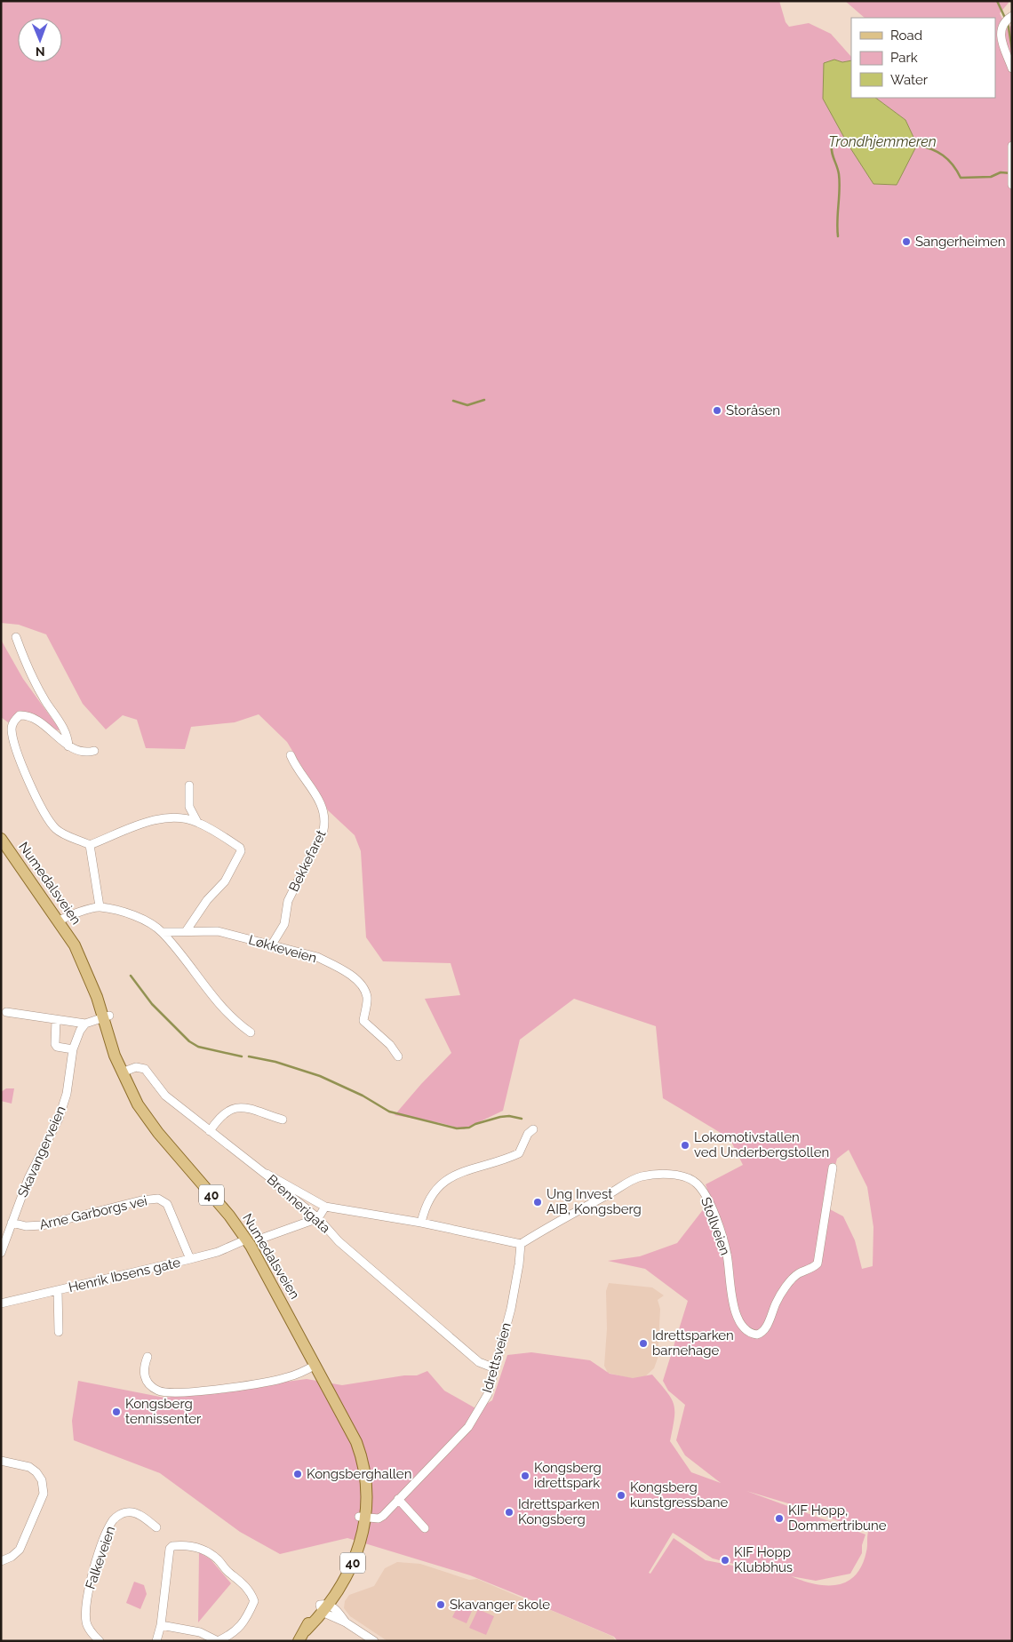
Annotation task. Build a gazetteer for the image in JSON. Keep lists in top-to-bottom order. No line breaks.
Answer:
{"streets":{"main road":["Numedalsveien","40"],"street":["Bekkefaret","Løkkeveien","Skavangerveien","Brennerigata","Arne Garborgs vei","Stollveien","Henrik Ibsens gate","Idrettsveien","Falkeveien"]},"crossings":[["Bekkefaret","Løkkeveien"],["Numedalsveien","Brennerigata"],["Numedalsveien","Henrik Ibsens gate"],["Numedalsveien","Idrettsveien"],["Skavangerveien","Arne Garborgs vei"],["Brennerigata","Idrettsveien"],["Arne Garborgs vei","Henrik Ibsens gate"],["Stollveien","Idrettsveien"]],"water":["Trondhjemmeren"],"places":["Sangerheimen","Storåsen","Lokomotivstallen ved Underbergstollen","Ung Invest AIB, Kongsberg","Idrettsparken barnehage","Kongsberg tennissenter","Kongsberghallen","Kongsberg idrettspark","Kongsberg kunstgressbane","Idrettsparken Kongsberg","KIF Hopp, Dommertribune","KIF Hopp Klubbhus","Skavanger skole"],"legend":["Road","Park","Water"],"north":"bottom"}
